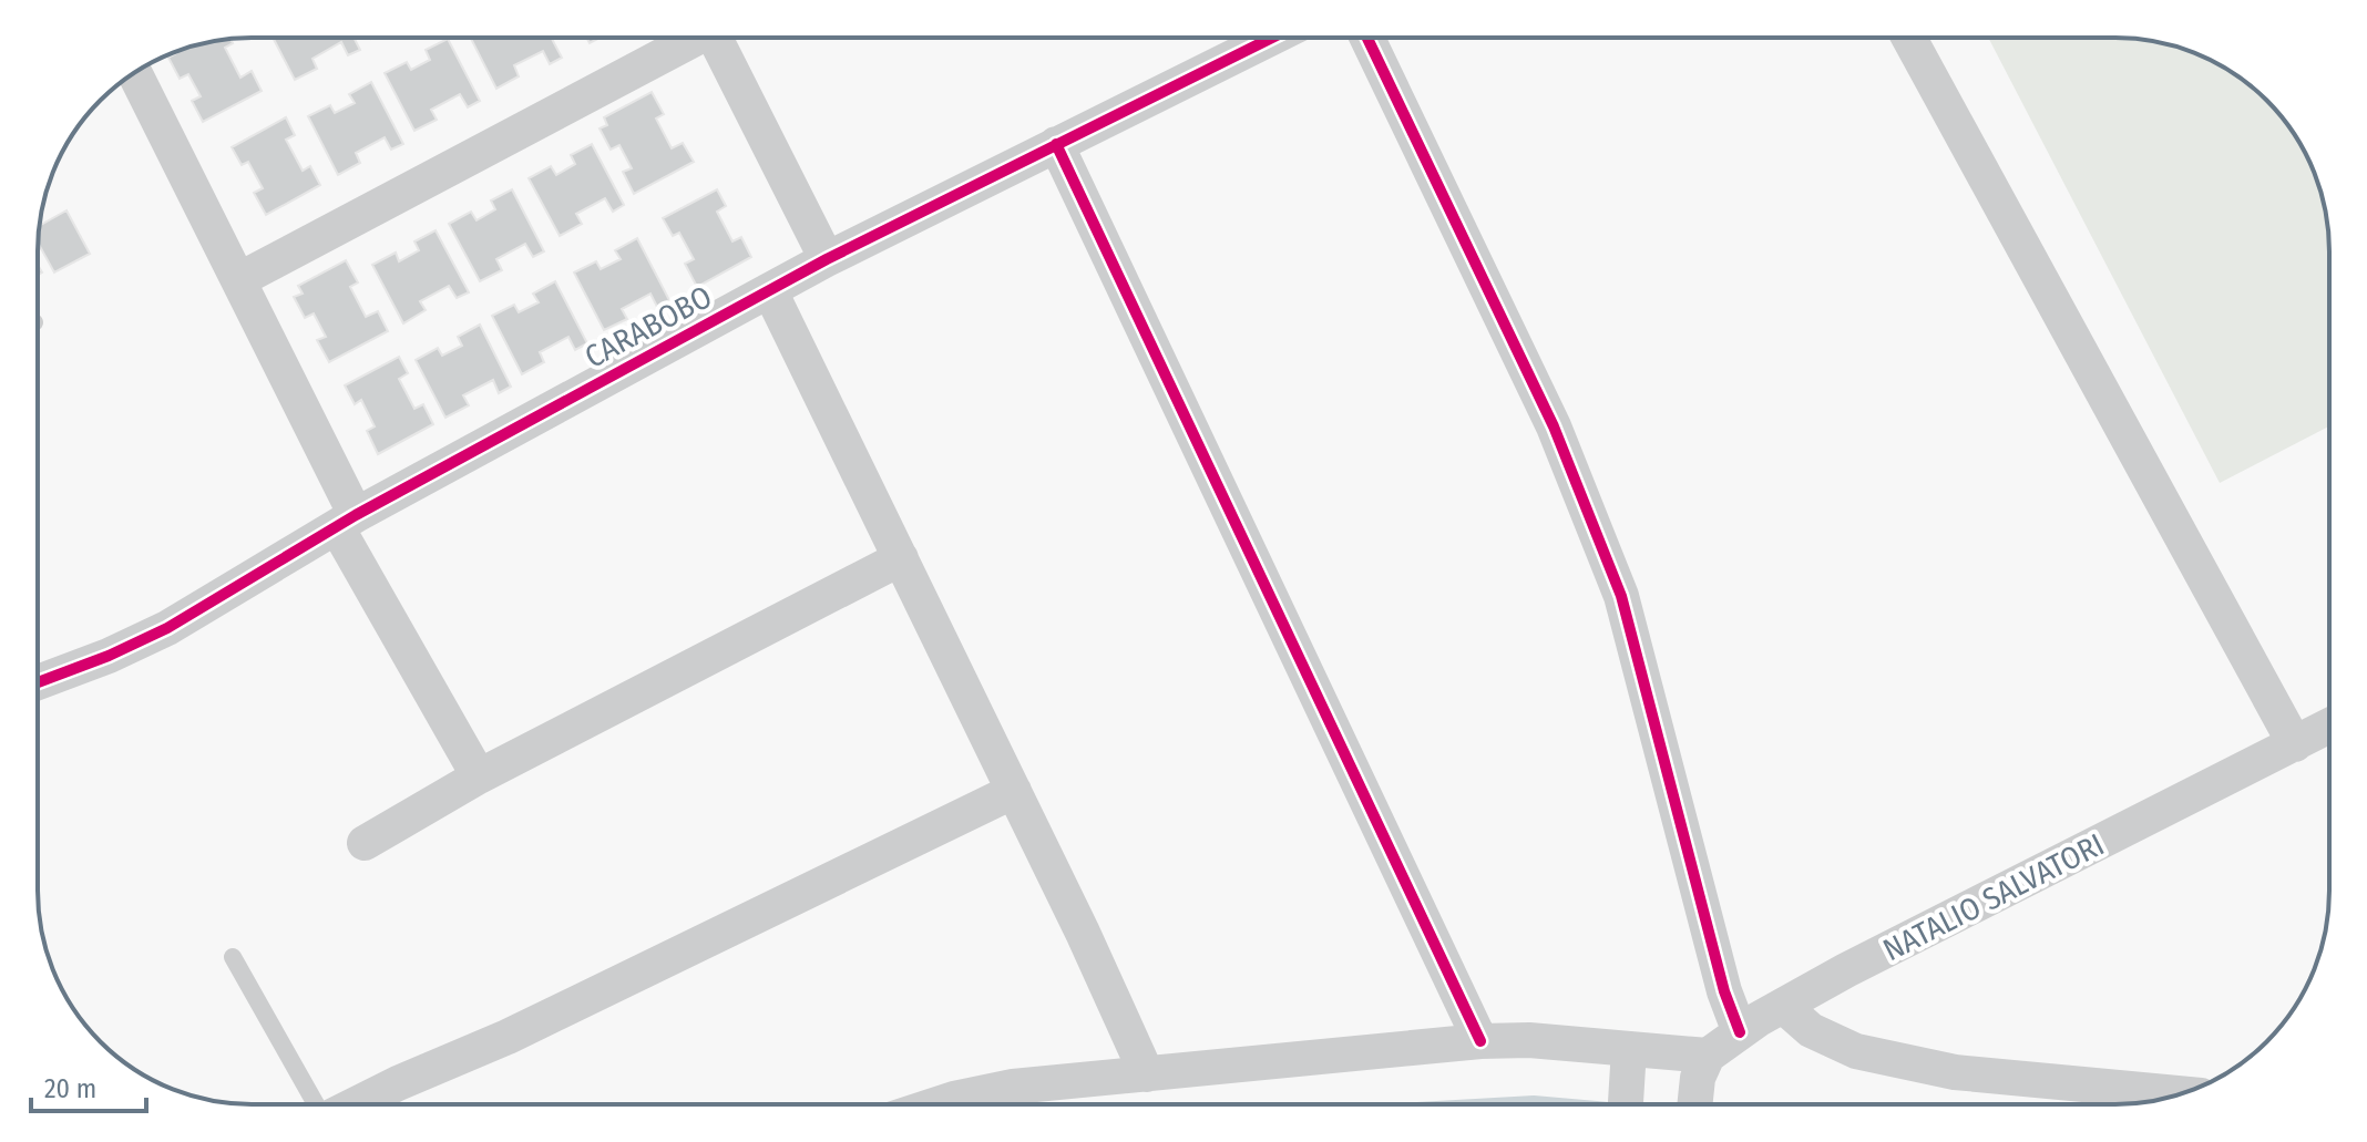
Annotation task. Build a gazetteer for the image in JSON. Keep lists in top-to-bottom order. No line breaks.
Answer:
{"streets":{"street":["CARABOBO","NATALIO SALVATORI"]},"scale_bar":"20 m"}
